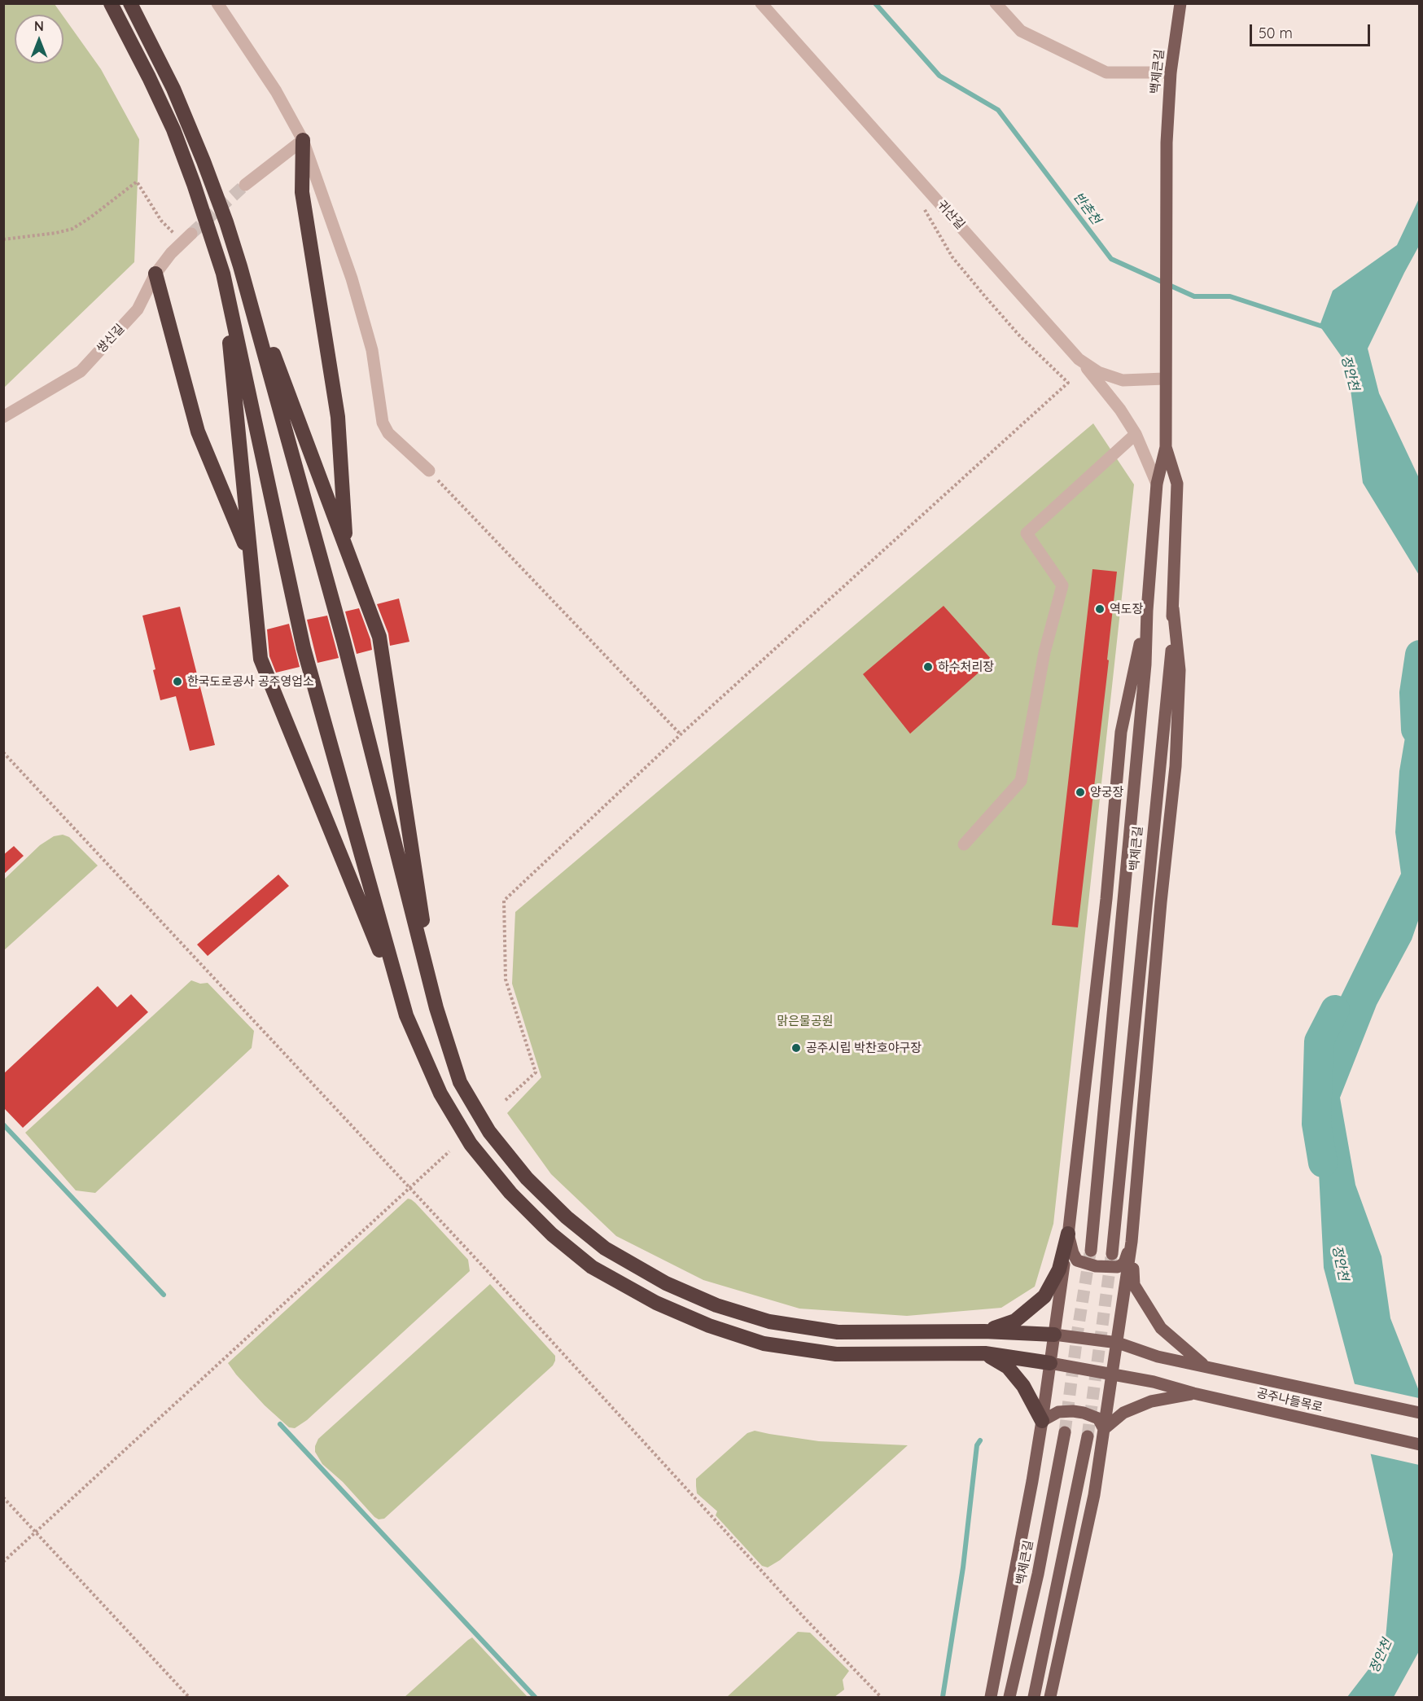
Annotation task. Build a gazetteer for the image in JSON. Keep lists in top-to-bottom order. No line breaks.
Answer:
{"streets":{"main road":["백제큰길","공주나들목로"],"street":["귀산길","쌍신길"]},"crossings":[["백제큰길","귀산길"]],"water":["반촌천","정안천"],"parks":["맑은물공원"],"places":["역도장","하수처리장","한국도로공사 공주영업소","양궁장","공주시립 박찬호야구장"],"scale_bar":"50 m","north":"top"}
